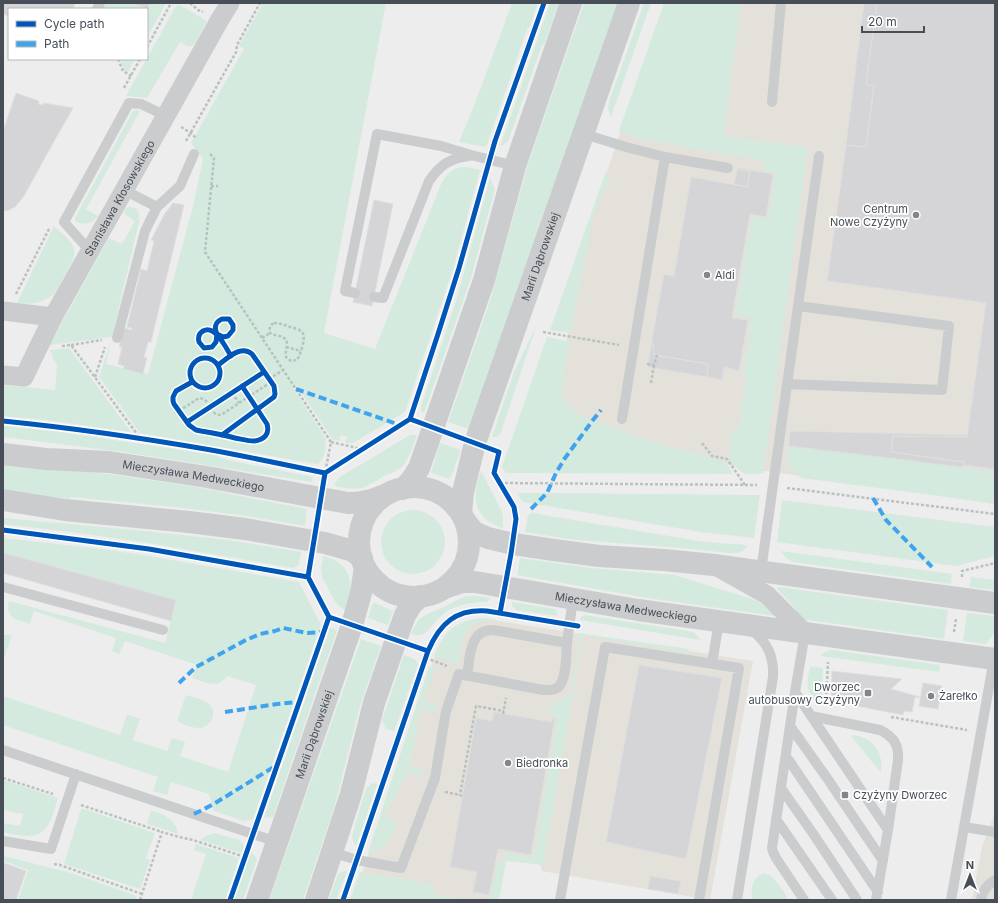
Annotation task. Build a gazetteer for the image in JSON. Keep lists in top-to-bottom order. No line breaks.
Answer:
{"streets":{"street":["Stanisława Kłosowskiego","Marii Dąbrowskiej","Mieczysława Medweckiego"]},"crossings":[["Marii Dąbrowskiej","Mieczysława Medweckiego"]],"places":{"other":["Centrum Nowe Czyżyny","Aldi","Żarełko","Biedronka"],"transit":["Dworzec autobusowy Czyżyny","Czyżyny Dworzec"]},"legend":["Cycle path","Path"],"scale_bar":"20 m","north":"top"}
